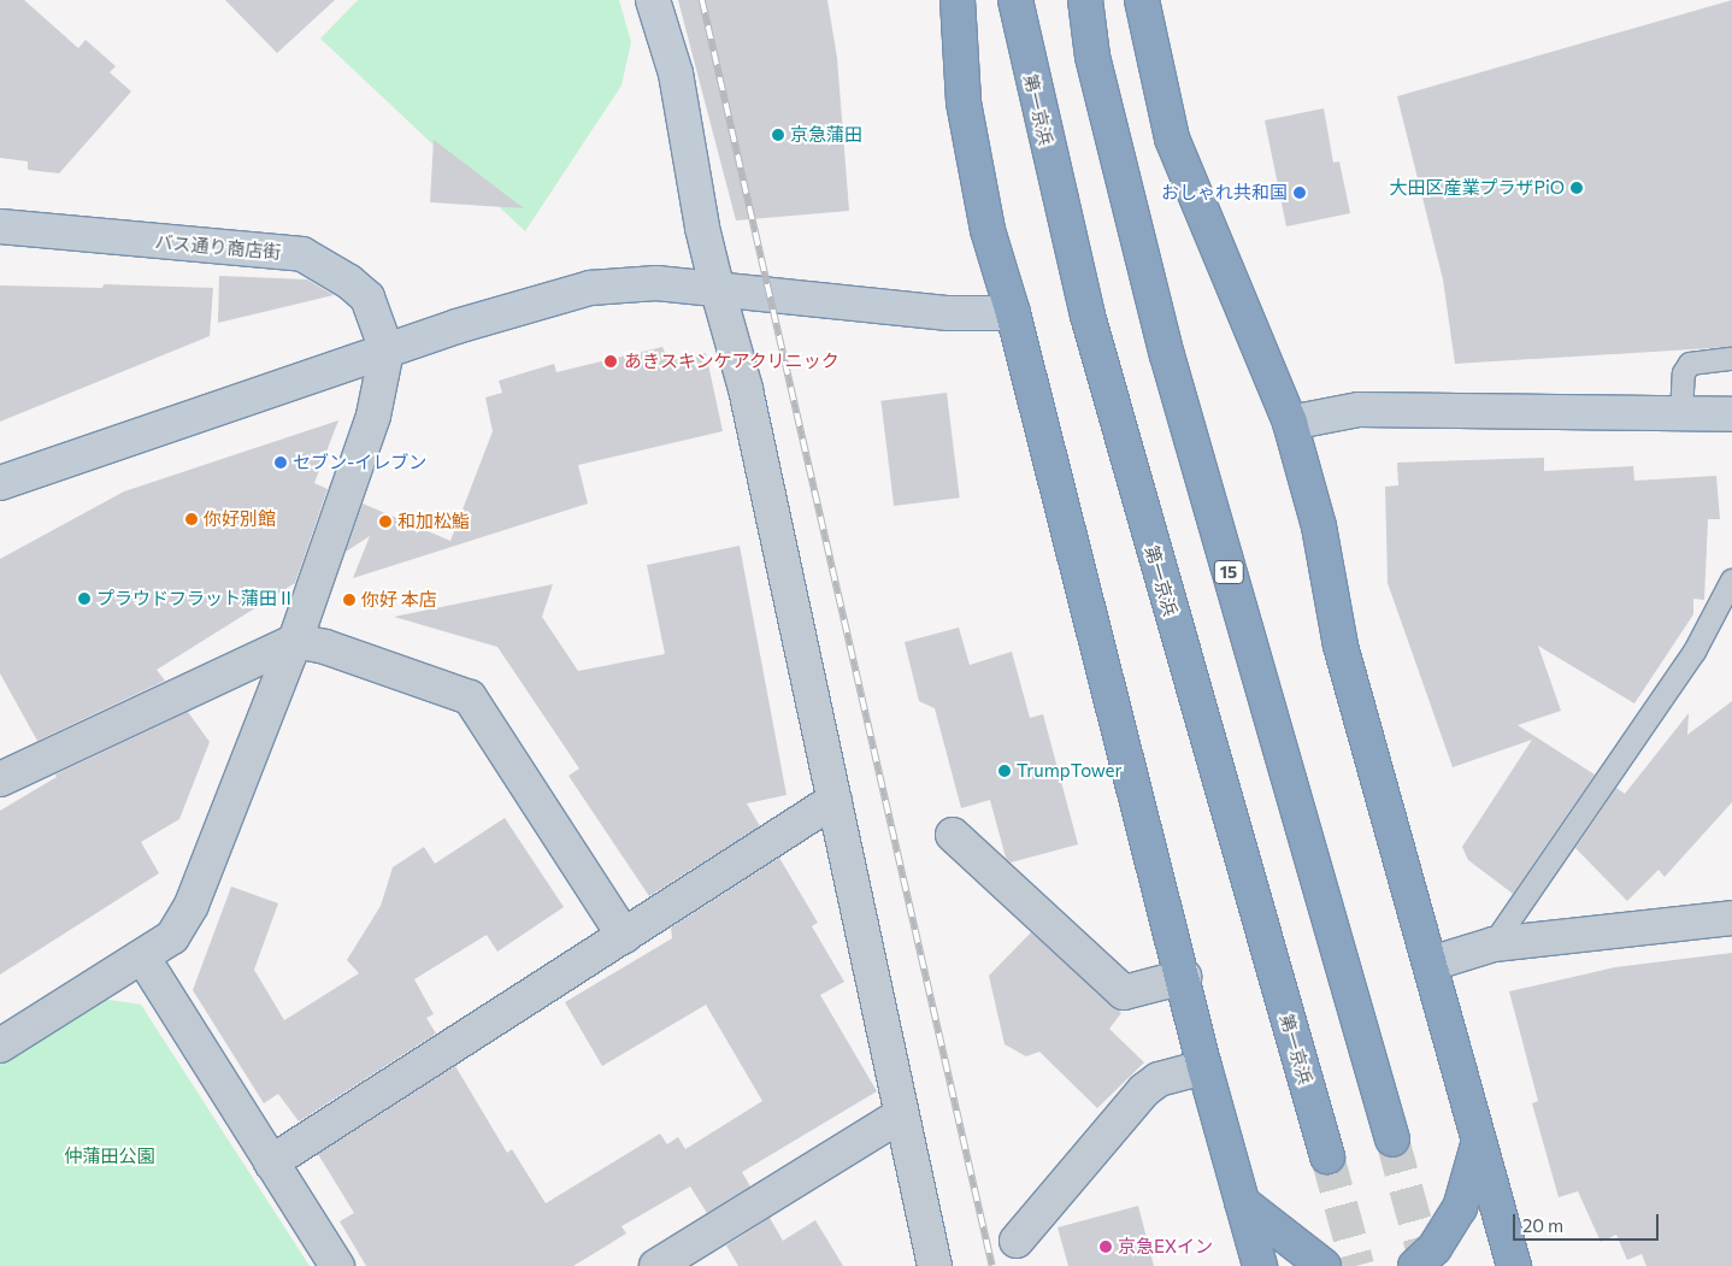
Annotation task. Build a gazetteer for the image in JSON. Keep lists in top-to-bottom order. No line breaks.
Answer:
{"streets":{"highway":["第一京浜","15"],"street":["バス通り商店街"]},"parks":["仲蒲田公園"],"places":["京急蒲田","大田区産業プラザPiO","おしゃれ共和国","あきスキンケアクリニック","セブン-イレブン","你好別館","和加松鮨","プラウドフラット蒲田Ⅱ","你好 本店","TrumpTower","京急EXイン"],"scale_bar":"20 m"}
